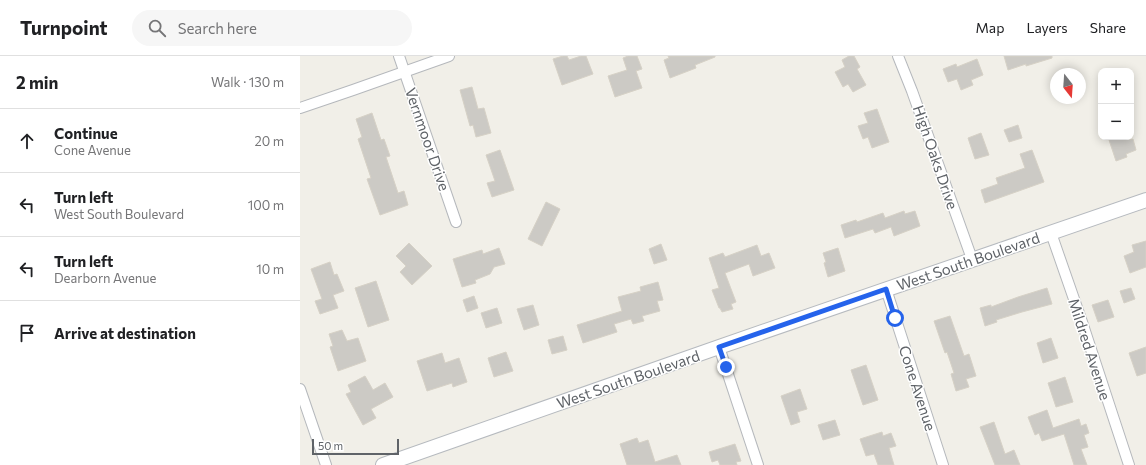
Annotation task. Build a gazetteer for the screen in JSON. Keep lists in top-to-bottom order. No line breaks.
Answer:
{"streets":{"street":["Vernmoor Drive","High Oaks Drive","West South Boulevard","Mildred Avenue","Cone Avenue"]},"crossings":[["High Oaks Drive","West South Boulevard"],["West South Boulevard","Mildred Avenue"],["West South Boulevard","Cone Avenue"]],"scale_bar":"50 m","north":"bottom","page":{"header":"Turnpoint","search":"Search here","nav":["Map","Layers","Share"],"heading":["2 min","Walk · 130 m"],"map_buttons":["+","−"],"list":[["Continue","Cone Avenue","20 m"],["Turn left","West South Boulevard","100 m"],["Turn left","Dearborn Avenue","10 m"],"Arrive at destination"],"scale":"50 m"}}
